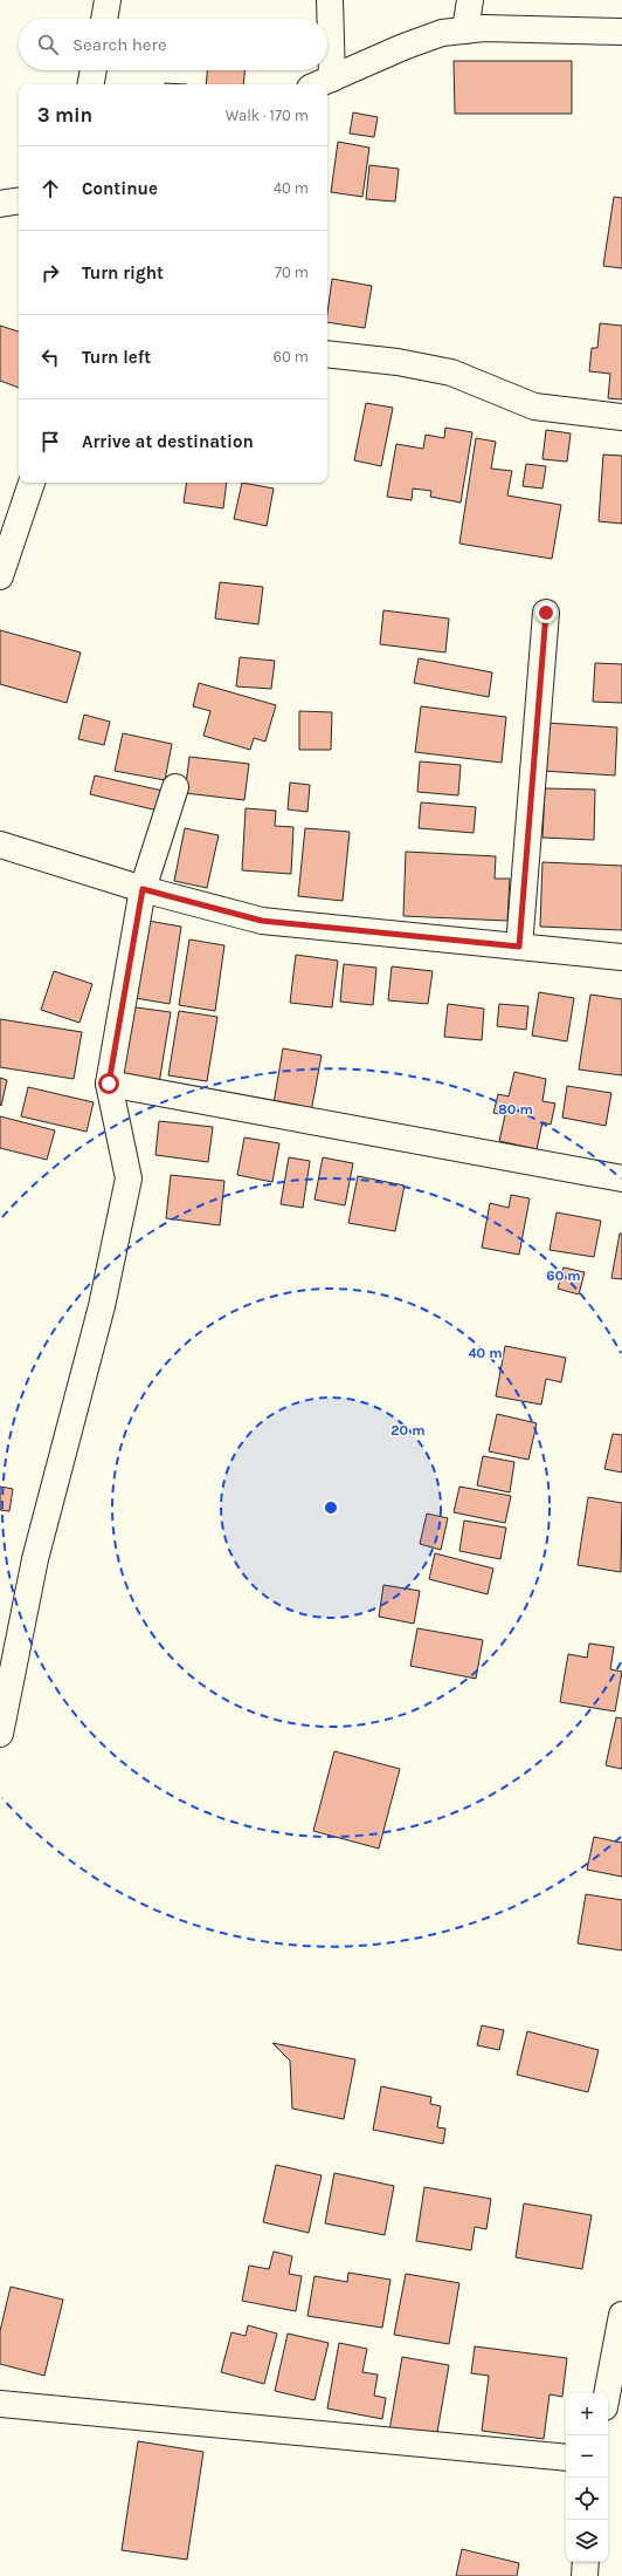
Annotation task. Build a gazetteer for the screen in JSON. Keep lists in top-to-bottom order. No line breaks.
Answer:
{"page":{"search":"Search here","heading":["3 min","Walk · 170 m"],"list":[["Continue","40 m"],["Turn right","70 m"],["Turn left","60 m"],"Arrive at destination"],"map_buttons":["+","−"]},"rings":["80 m","60 m","40 m","20 m"]}
